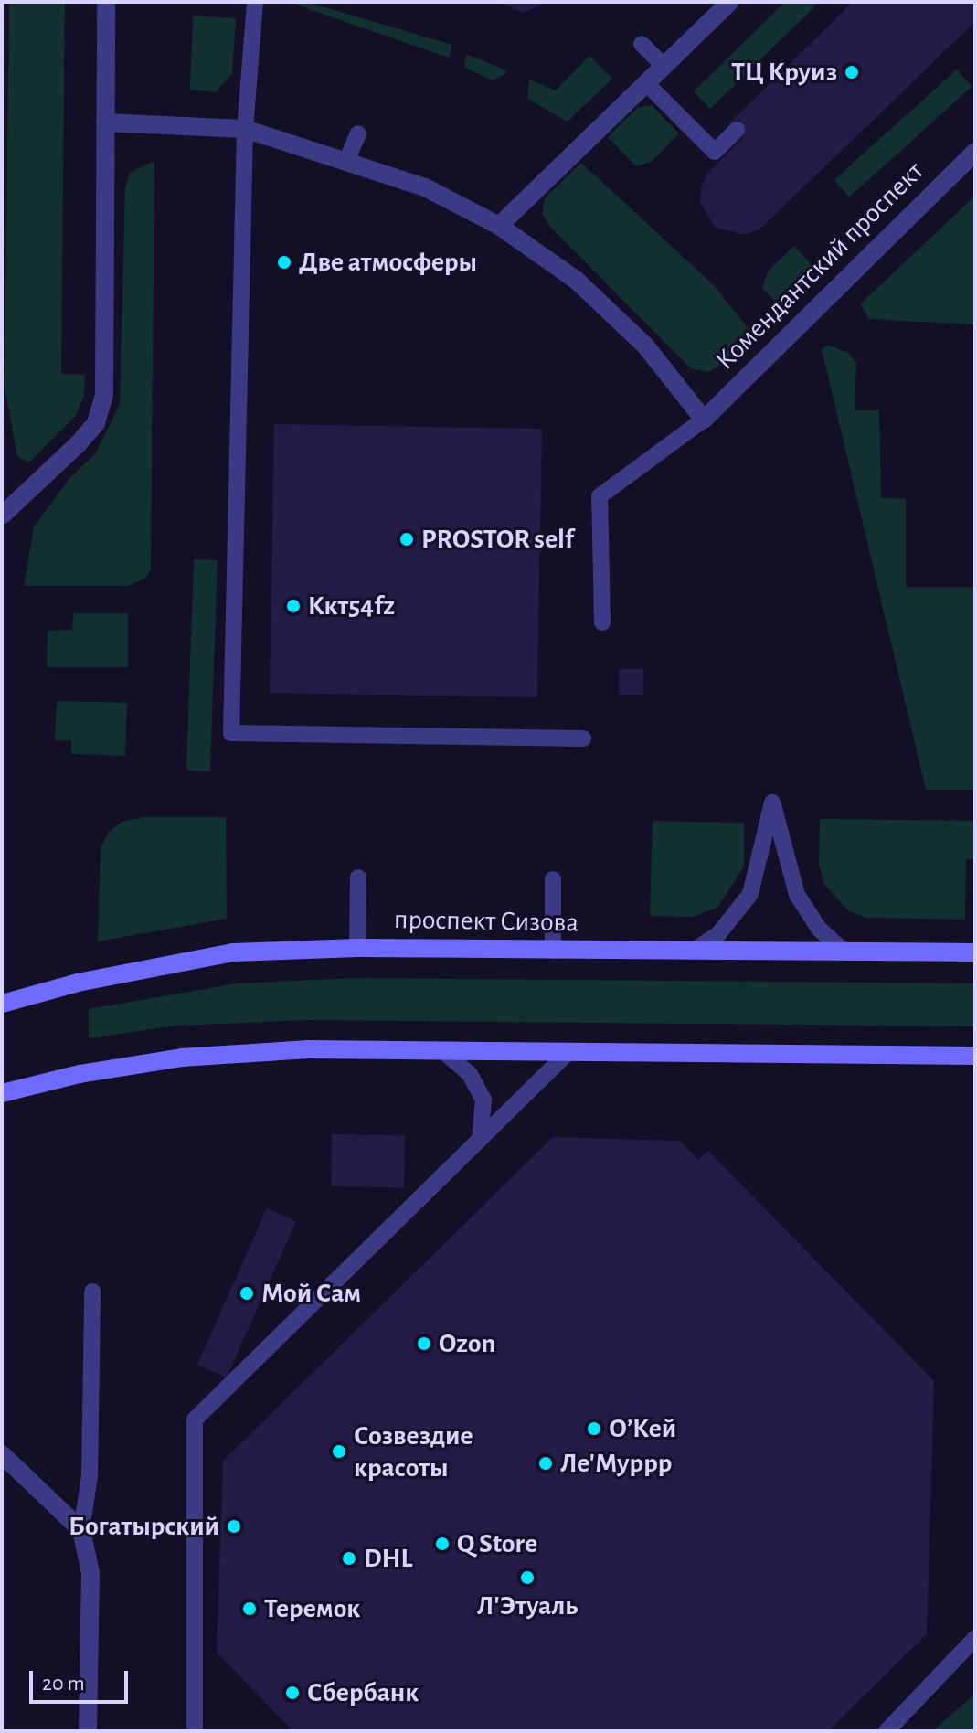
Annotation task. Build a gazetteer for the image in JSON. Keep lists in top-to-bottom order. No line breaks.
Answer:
{"streets":{"street":["Комендантский проспект","проспект Сизова"]},"places":["ТЦ Круиз","Две атмосферы","PROSTOR self","Kкт54fz","Мой Сам","Ozon","О’Кей","Созвездие красоты","Ле'Муррр","Богатырский","Q Store","DHL","Л'Этуаль","Теремок","Сбербанк"],"scale_bar":"20 m"}
